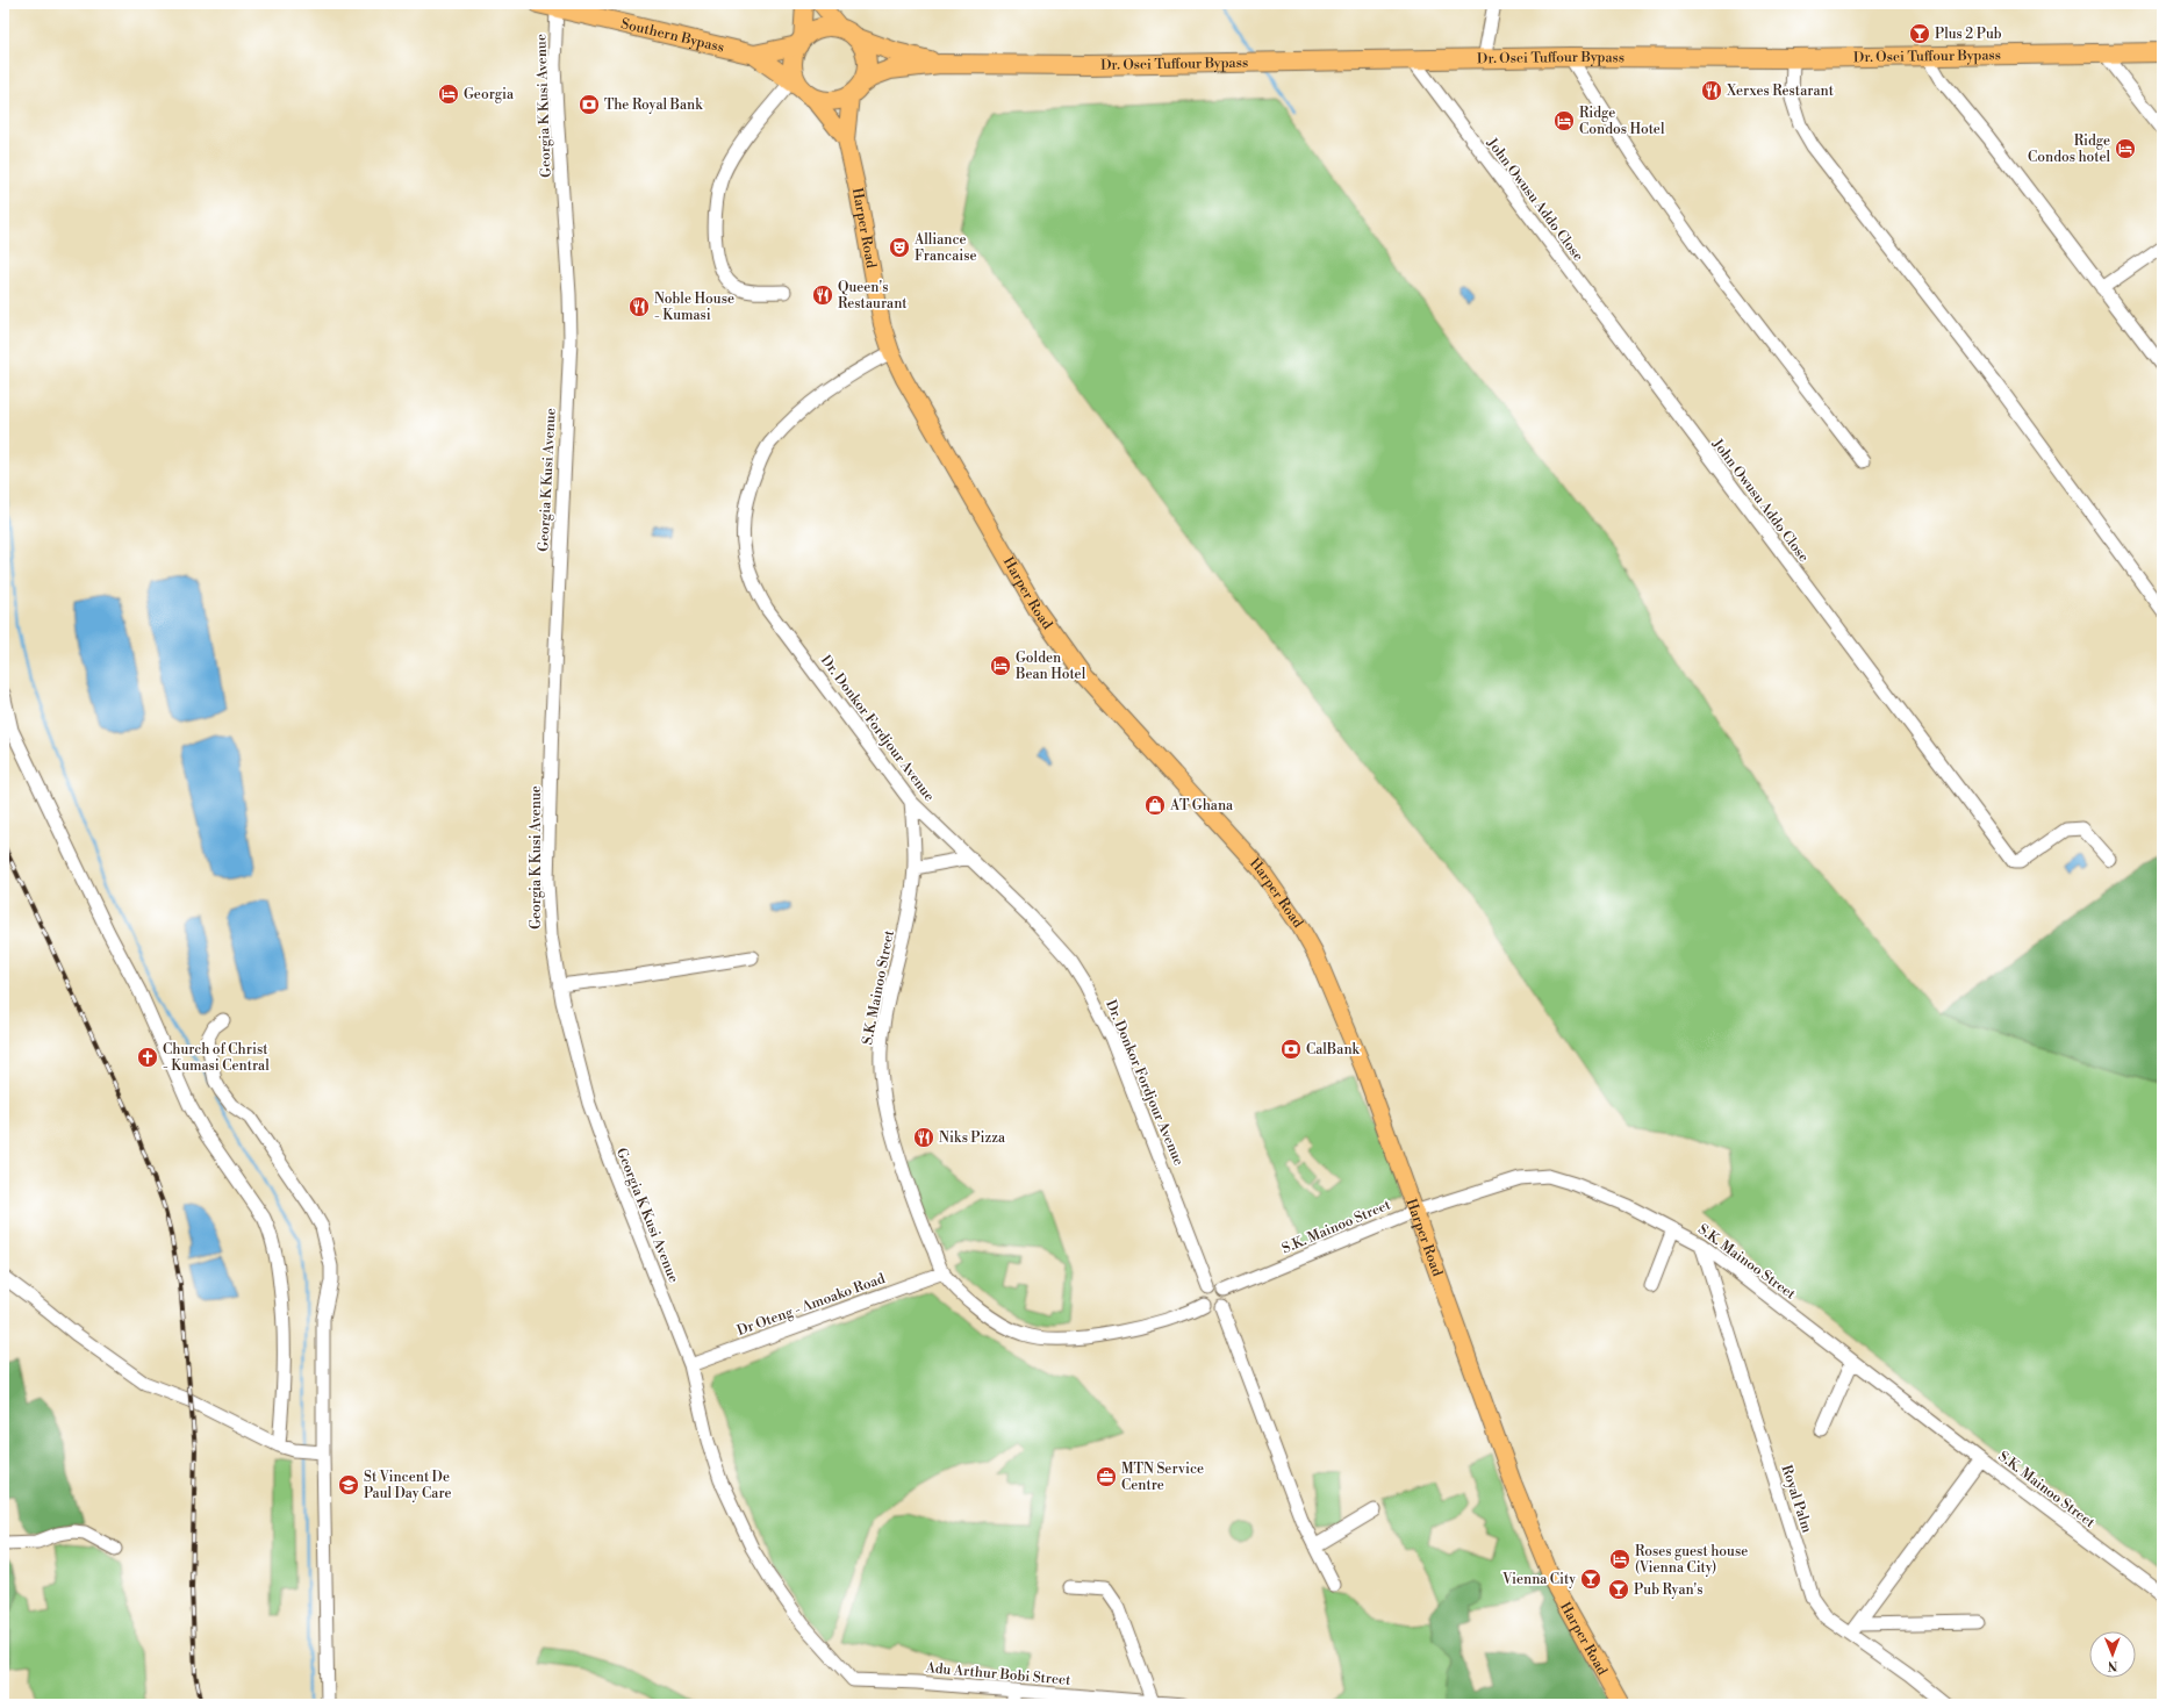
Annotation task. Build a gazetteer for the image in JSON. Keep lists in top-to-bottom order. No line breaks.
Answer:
{"streets":{"highway":["Southern Bypass","Dr. Osei Tuffour Bypass"],"main road":["Harper Road"],"street":["Georgia K Kusi Avenue","John Owusu Addo Close","Dr. Donkor Fordjour Avenue","S.K. Mainoo Street","Dr Oteng - Amoako Road","Royal Palm","Adu Arthur Bobi Street"]},"crossings":[["Southern Bypass","Dr. Osei Tuffour Bypass"],["Southern Bypass","Georgia K Kusi Avenue"],["Southern Bypass","Harper Road"],["Dr. Osei Tuffour Bypass","John Owusu Addo Close"],["Dr. Osei Tuffour Bypass","Harper Road"],["Georgia K Kusi Avenue","Dr Oteng - Amoako Road"],["Georgia K Kusi Avenue","Adu Arthur Bobi Street"],["Harper Road","Dr. Donkor Fordjour Avenue"],["Harper Road","S.K. Mainoo Street"],["Dr. Donkor Fordjour Avenue","S.K. Mainoo Street"],["S.K. Mainoo Street","Dr Oteng - Amoako Road"],["S.K. Mainoo Street","Royal Palm"]],"places":{"bar":["Plus 2 Pub","Vienna City","Pub Ryan's"],"restaurant":["Xerxes Restarant","Queen's Restaurant","Noble House - Kumasi","Niks Pizza"],"hotel":["Georgia","Ridge Condos Hotel","Ridge Condos hotel","Golden Bean Hotel","Roses guest house (Vienna City)"],"bank":["The Royal Bank","CalBank"],"theatre":["Alliance Francaise"],"shop":["AT Ghana"],"church":["Church of Christ - Kumasi Central"],"office":["MTN Service Centre"],"school or university":["St Vincent De Paul Day Care"]},"north":"bottom"}
